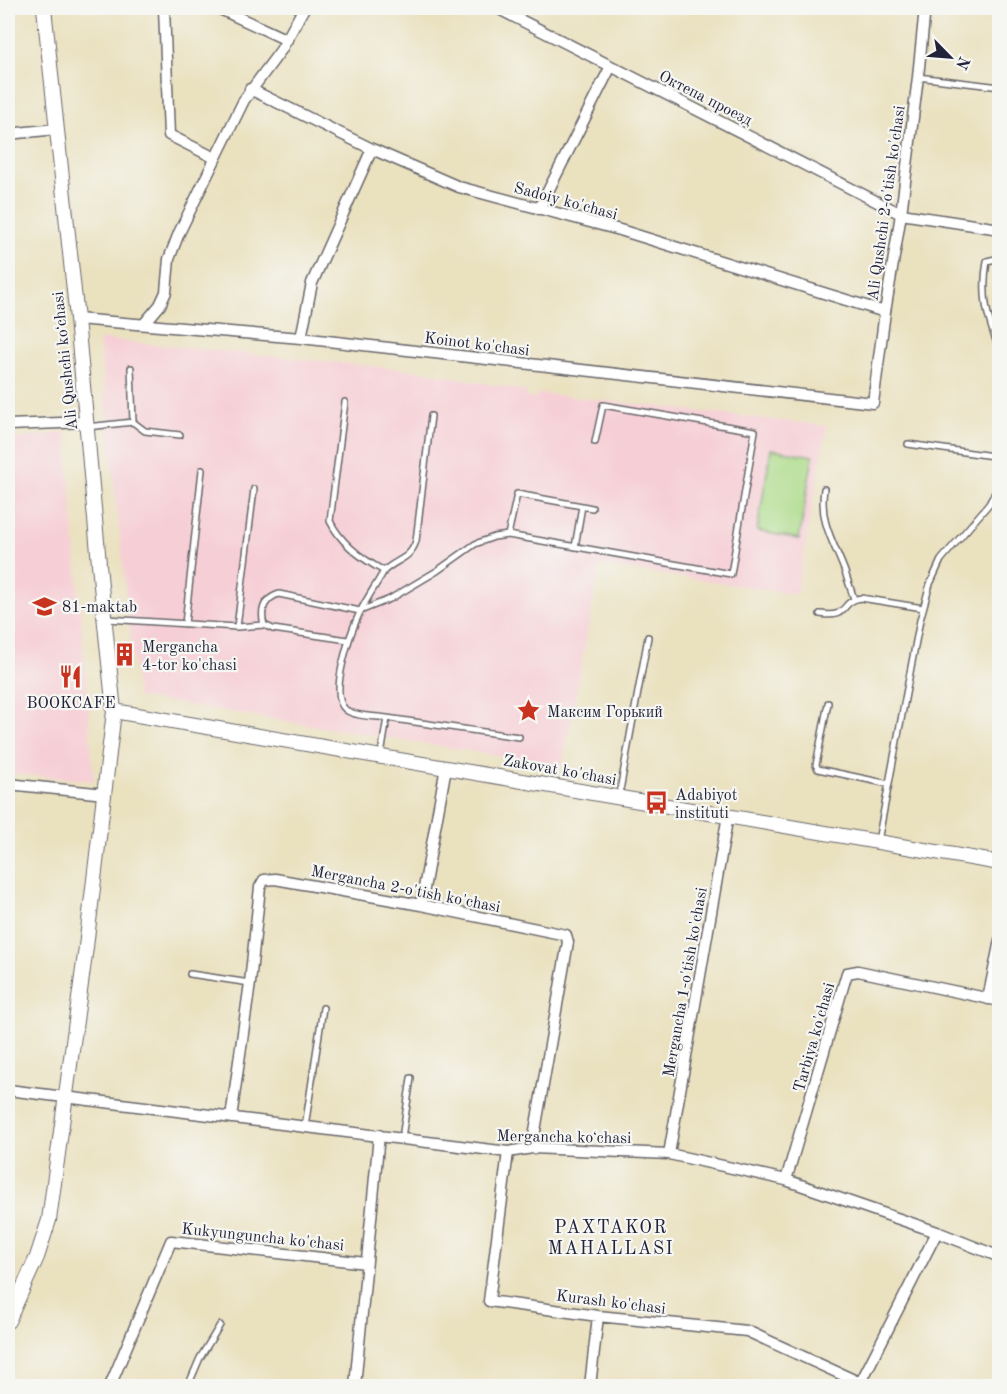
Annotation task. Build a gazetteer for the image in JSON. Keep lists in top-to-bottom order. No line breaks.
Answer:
{"streets":{"main road":["Ali Qushchi koʻchasi","Zakovat ko'chasi"],"street":["Октепа проезд","Sadoiy ko'chasi","Ali Qushchi 2-o'tish ko'chasi","Koinot ko'chasi","Mergancha 2-o'tish ko'chasi","Mergancha 1-o'tish ko'chasi","Tarbiya ko'chasi","Mergancha koʻchasi","Kukyunguncha ko'chasi","Kurash ko'chasi"]},"crossings":[["Октепа проезд","Ali Qushchi 2-o'tish ko'chasi"],["Sadoiy ko'chasi","Ali Qushchi 2-o'tish ko'chasi"],["Ali Qushchi 2-o'tish ko'chasi","Koinot ko'chasi"],["Koinot ko'chasi","Ali Qushchi koʻchasi"],["Ali Qushchi koʻchasi","Zakovat ko'chasi"],["Zakovat ko'chasi","Mergancha 1-o'tish ko'chasi"],["Mergancha 2-o'tish ko'chasi","Mergancha koʻchasi"],["Mergancha 1-o'tish ko'chasi","Mergancha koʻchasi"],["Tarbiya ko'chasi","Mergancha koʻchasi"],["Mergancha koʻchasi","Kurash ko'chasi"]],"districts":["PAXTAKOR MAHALLASI"],"places":{"school or university":["81-maktab"],"building":["Mergancha 4-tor ko'chasi"],"restaurant":["BOOKCAFE"],"place":["Максим Горький"],"bus stop":["Adabiyot instituti"]},"north":"bottom right"}
